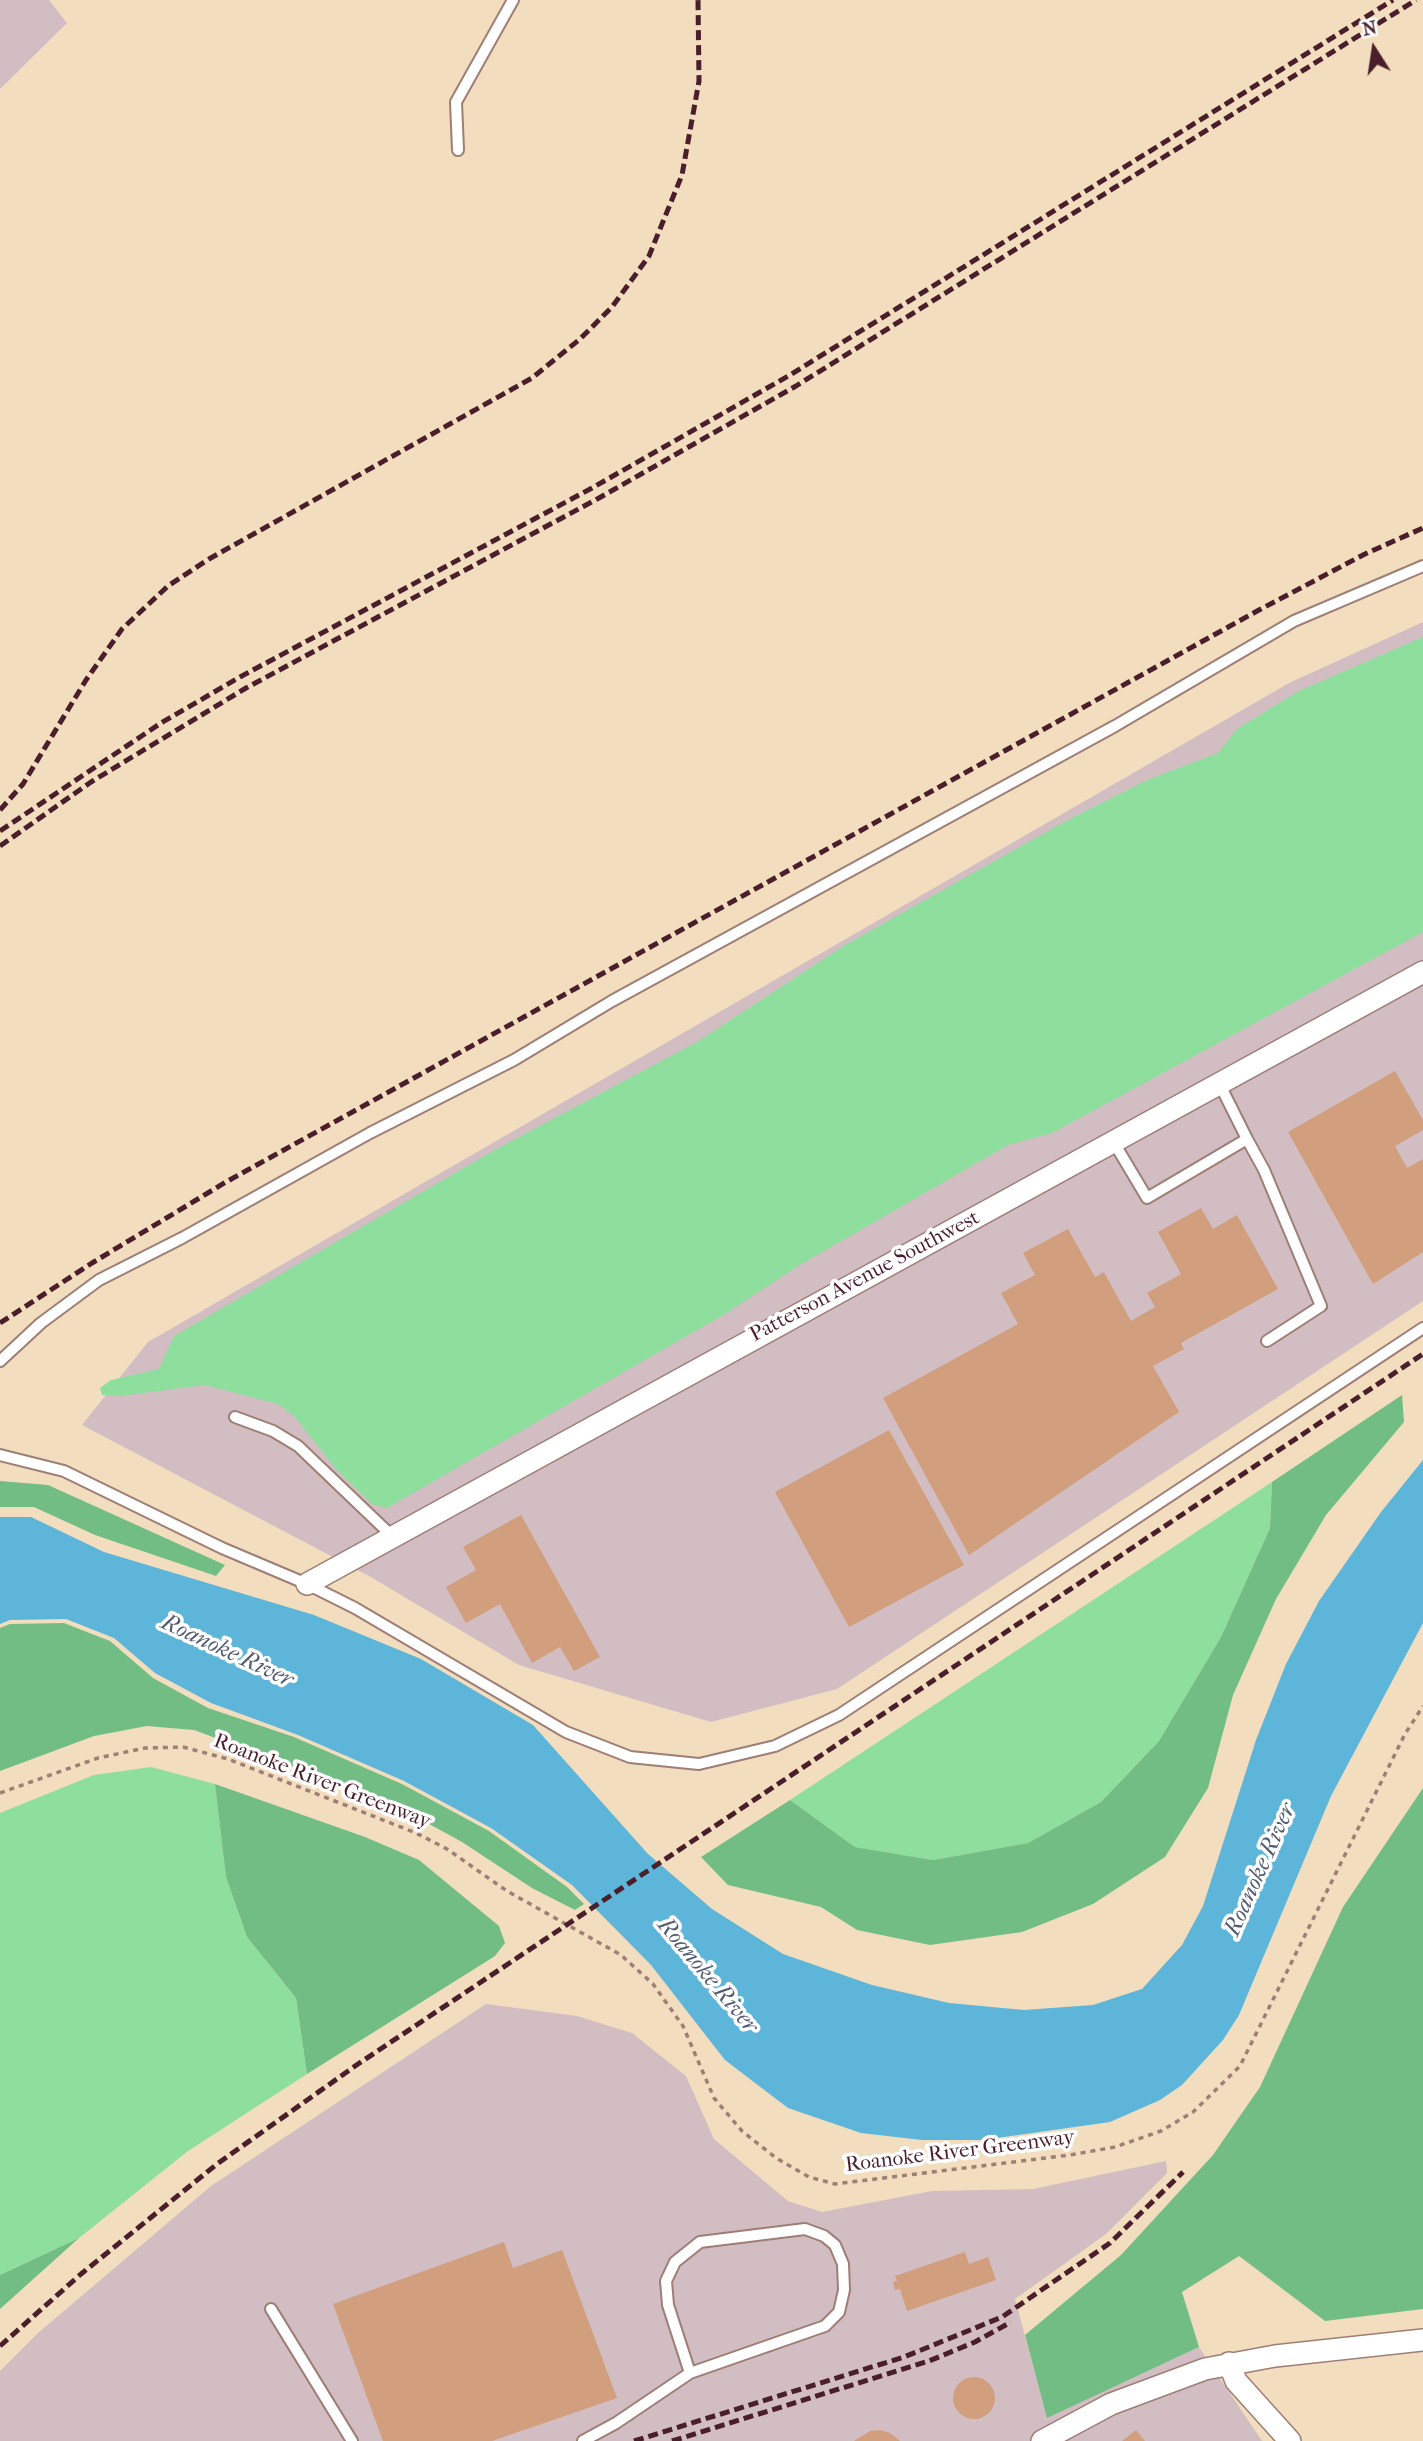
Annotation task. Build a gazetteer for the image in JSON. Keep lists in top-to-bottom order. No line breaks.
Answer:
{"streets":{"street":["Patterson Avenue Southwest"],"path":["Roanoke River Greenway"]},"water":["Roanoke River"],"north":"top"}
